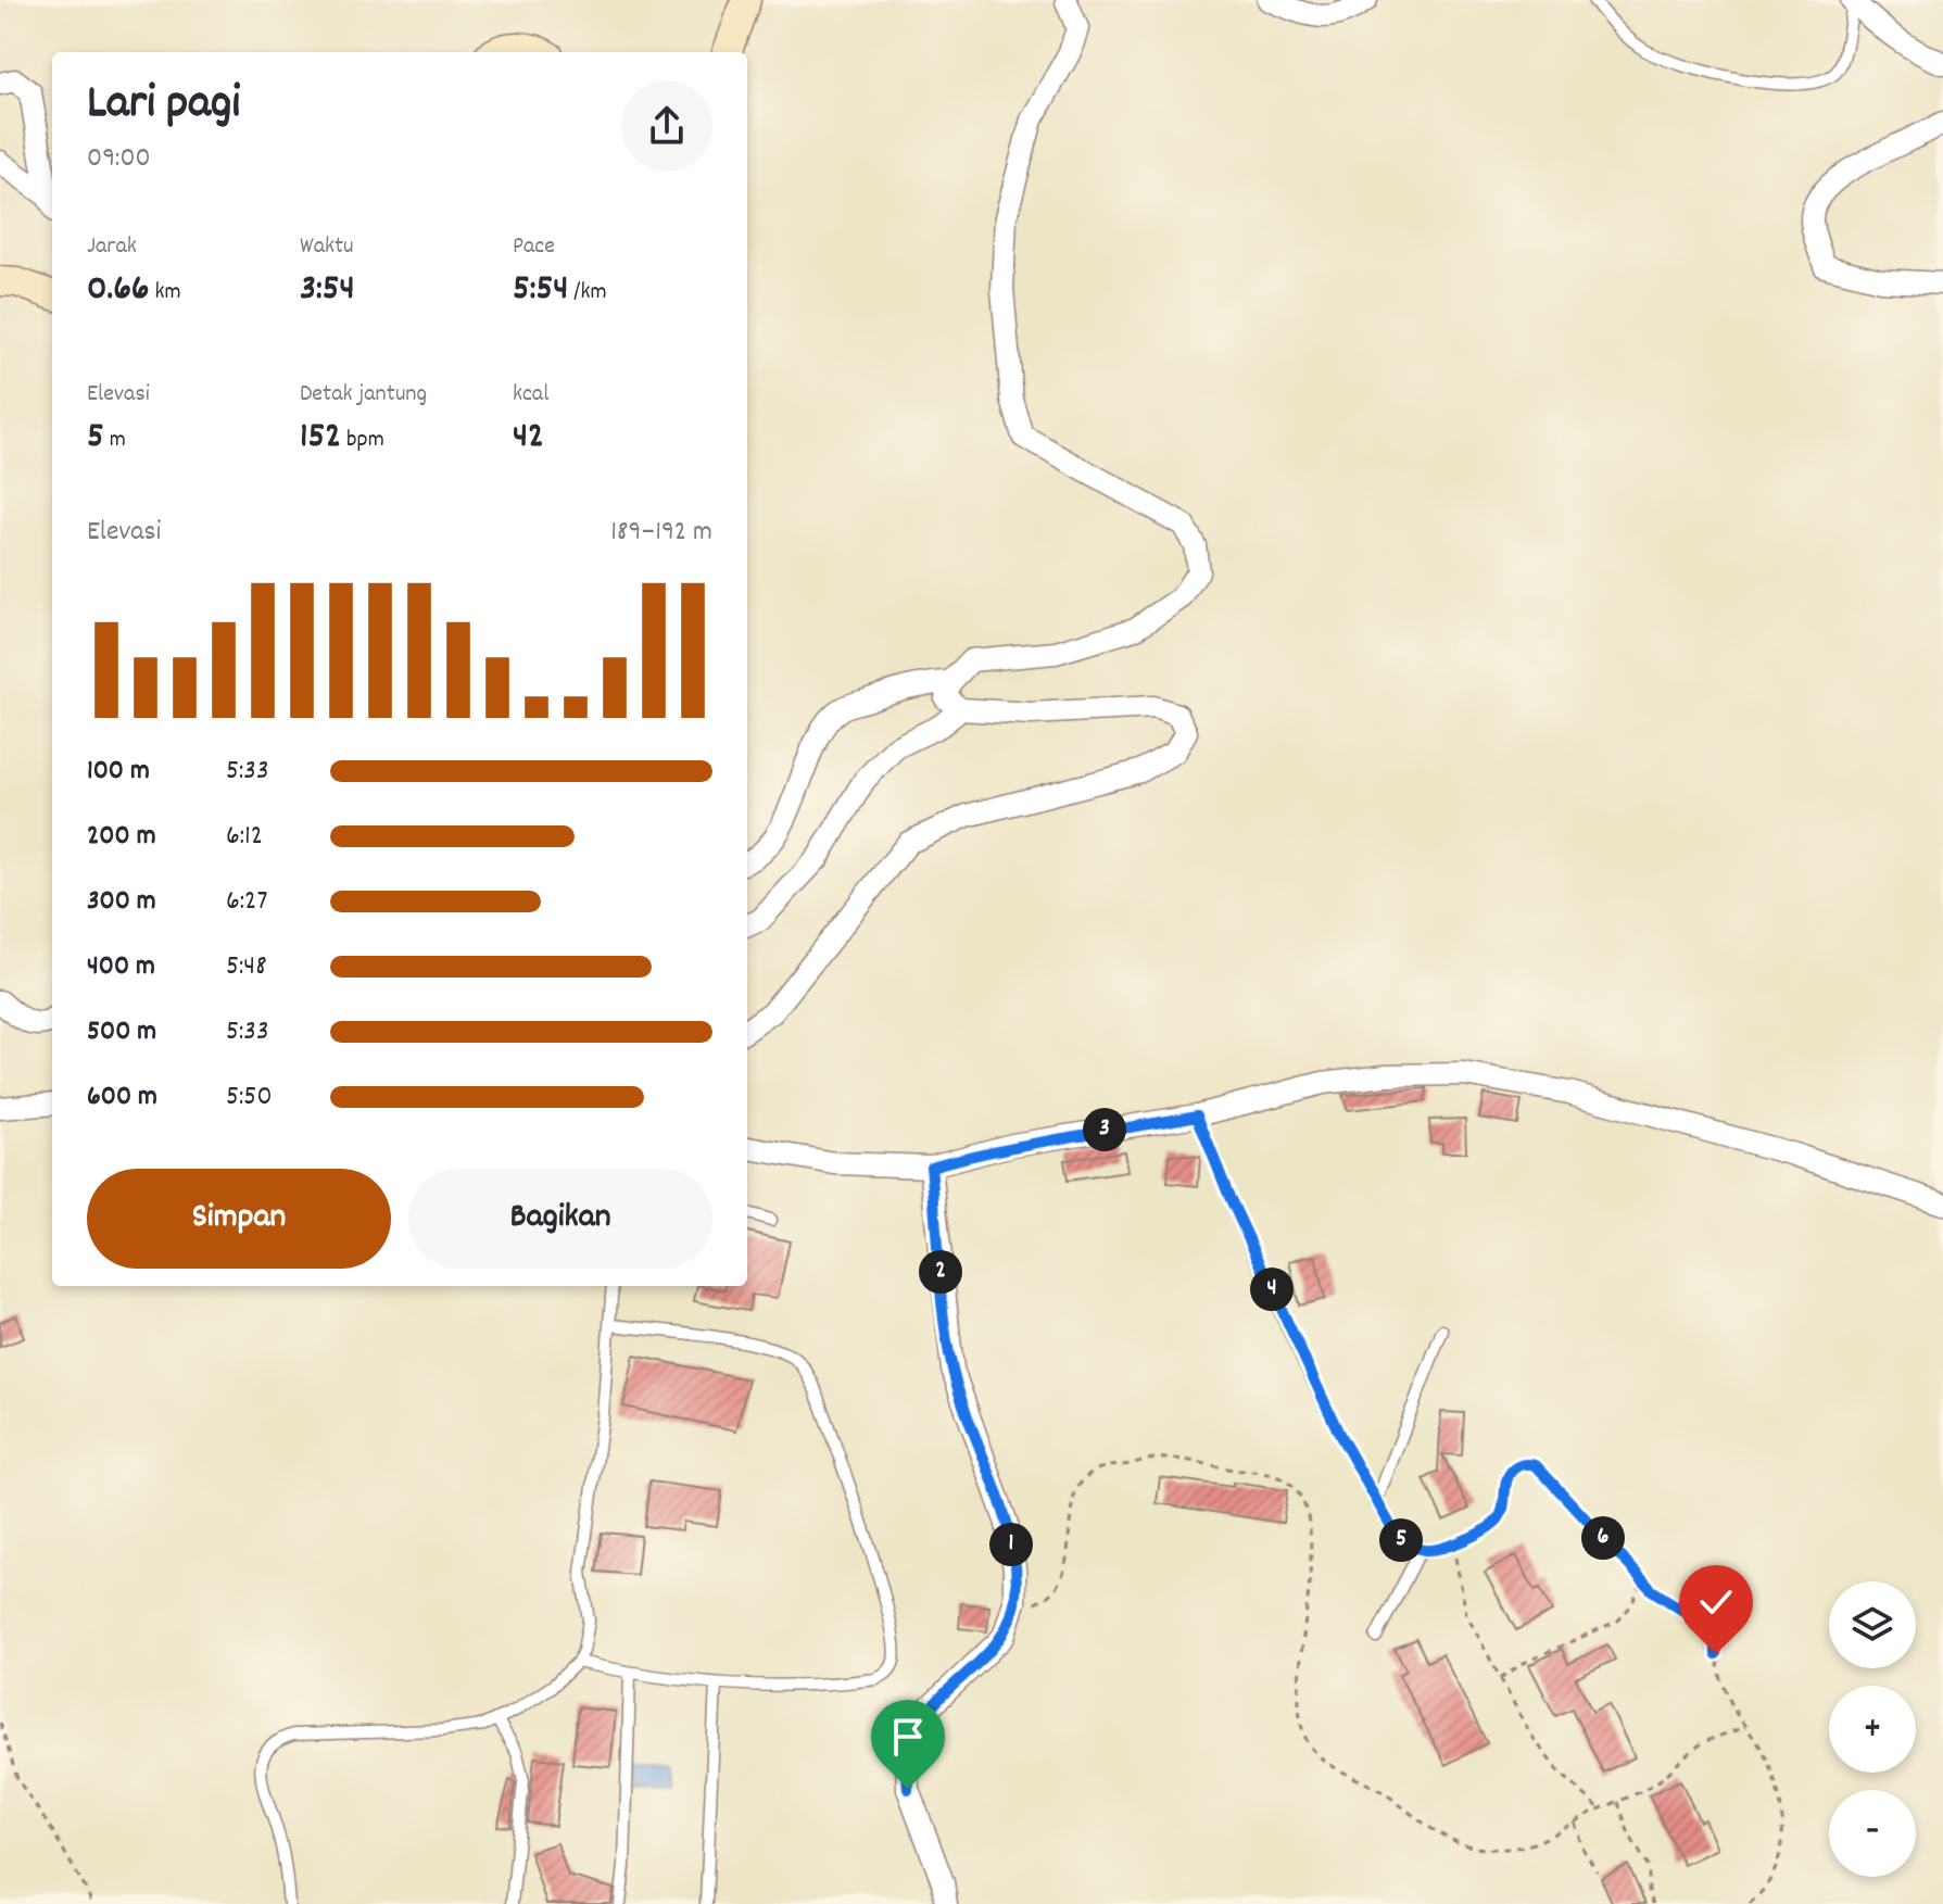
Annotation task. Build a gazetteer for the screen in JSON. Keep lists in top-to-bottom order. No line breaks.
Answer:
{"page":{"heading":["Lari pagi","09:00"],"stats":[["Jarak","0.66 km"],["Waktu","3:54"],["Pace","5:54 /km"],["Elevasi","5 m"],["Detak jantung","152 bpm"],["kcal","42"]],"chart":["Elevasi","189–192 m"],"list":[{"name":"100 m","note":"5:33"},{"name":"200 m","note":"6:12"},{"name":"300 m","note":"6:27"},{"name":"400 m","note":"5:48"},{"name":"500 m","note":"5:33"},{"name":"600 m","note":"5:50"}],"pins":["3","2","4","6","5","1"],"buttons":["Simpan","Bagikan"],"map_buttons":["+","−"]}}
